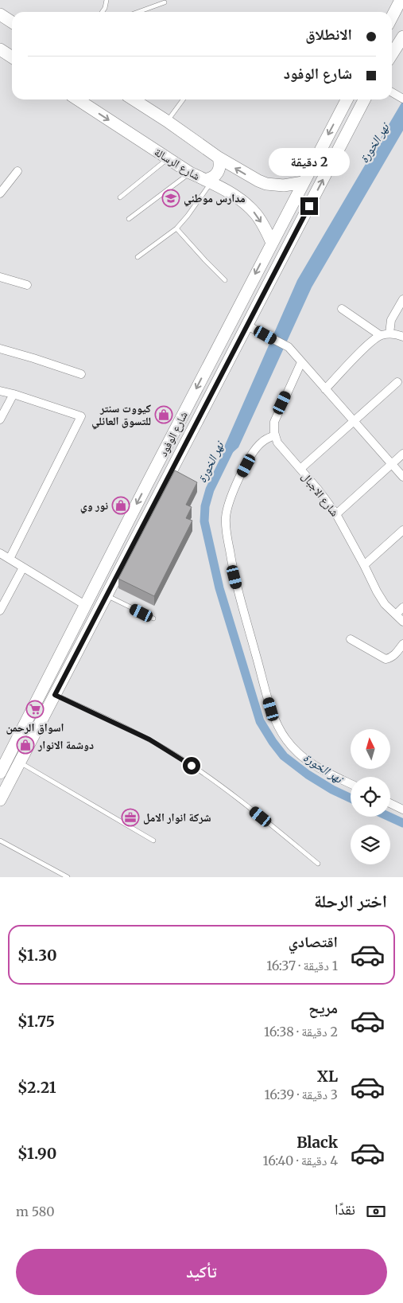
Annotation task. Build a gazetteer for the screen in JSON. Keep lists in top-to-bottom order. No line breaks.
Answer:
{"streets":{"main road":["شارع الرسالة","شارع الوفود"],"street":["شارع الاجبال"]},"crossings":[["شارع الرسالة","شارع الوفود"]],"water":["نهر الخورة"],"places":{"school or university":["مدارس موطني"],"shop":["كيووت سنتر للتسوق العائلي","نور وي","دوشمة الانوار"],"supermarket":["اسواق الرحمن"],"office":["شركة انوار الامل"]},"north":"top","page":{"banner":["الانطلاق","شارع الوفود"],"bubble":"2 دقيقة","heading":"اختر الرحلة","list":[{"name":"اقتصادي","note":"1 دقيقة · 16:37","value":"$1.30"},{"name":"مريح","note":"2 دقيقة · 16:38","value":"$1.75"},{"name":"XL","note":"3 دقيقة · 16:39","value":"$2.21"},{"name":"Black","note":"4 دقيقة · 16:40","value":"$1.90"}],"pay":["نقدًا","580 m"],"buttons":"تأكيد"}}
